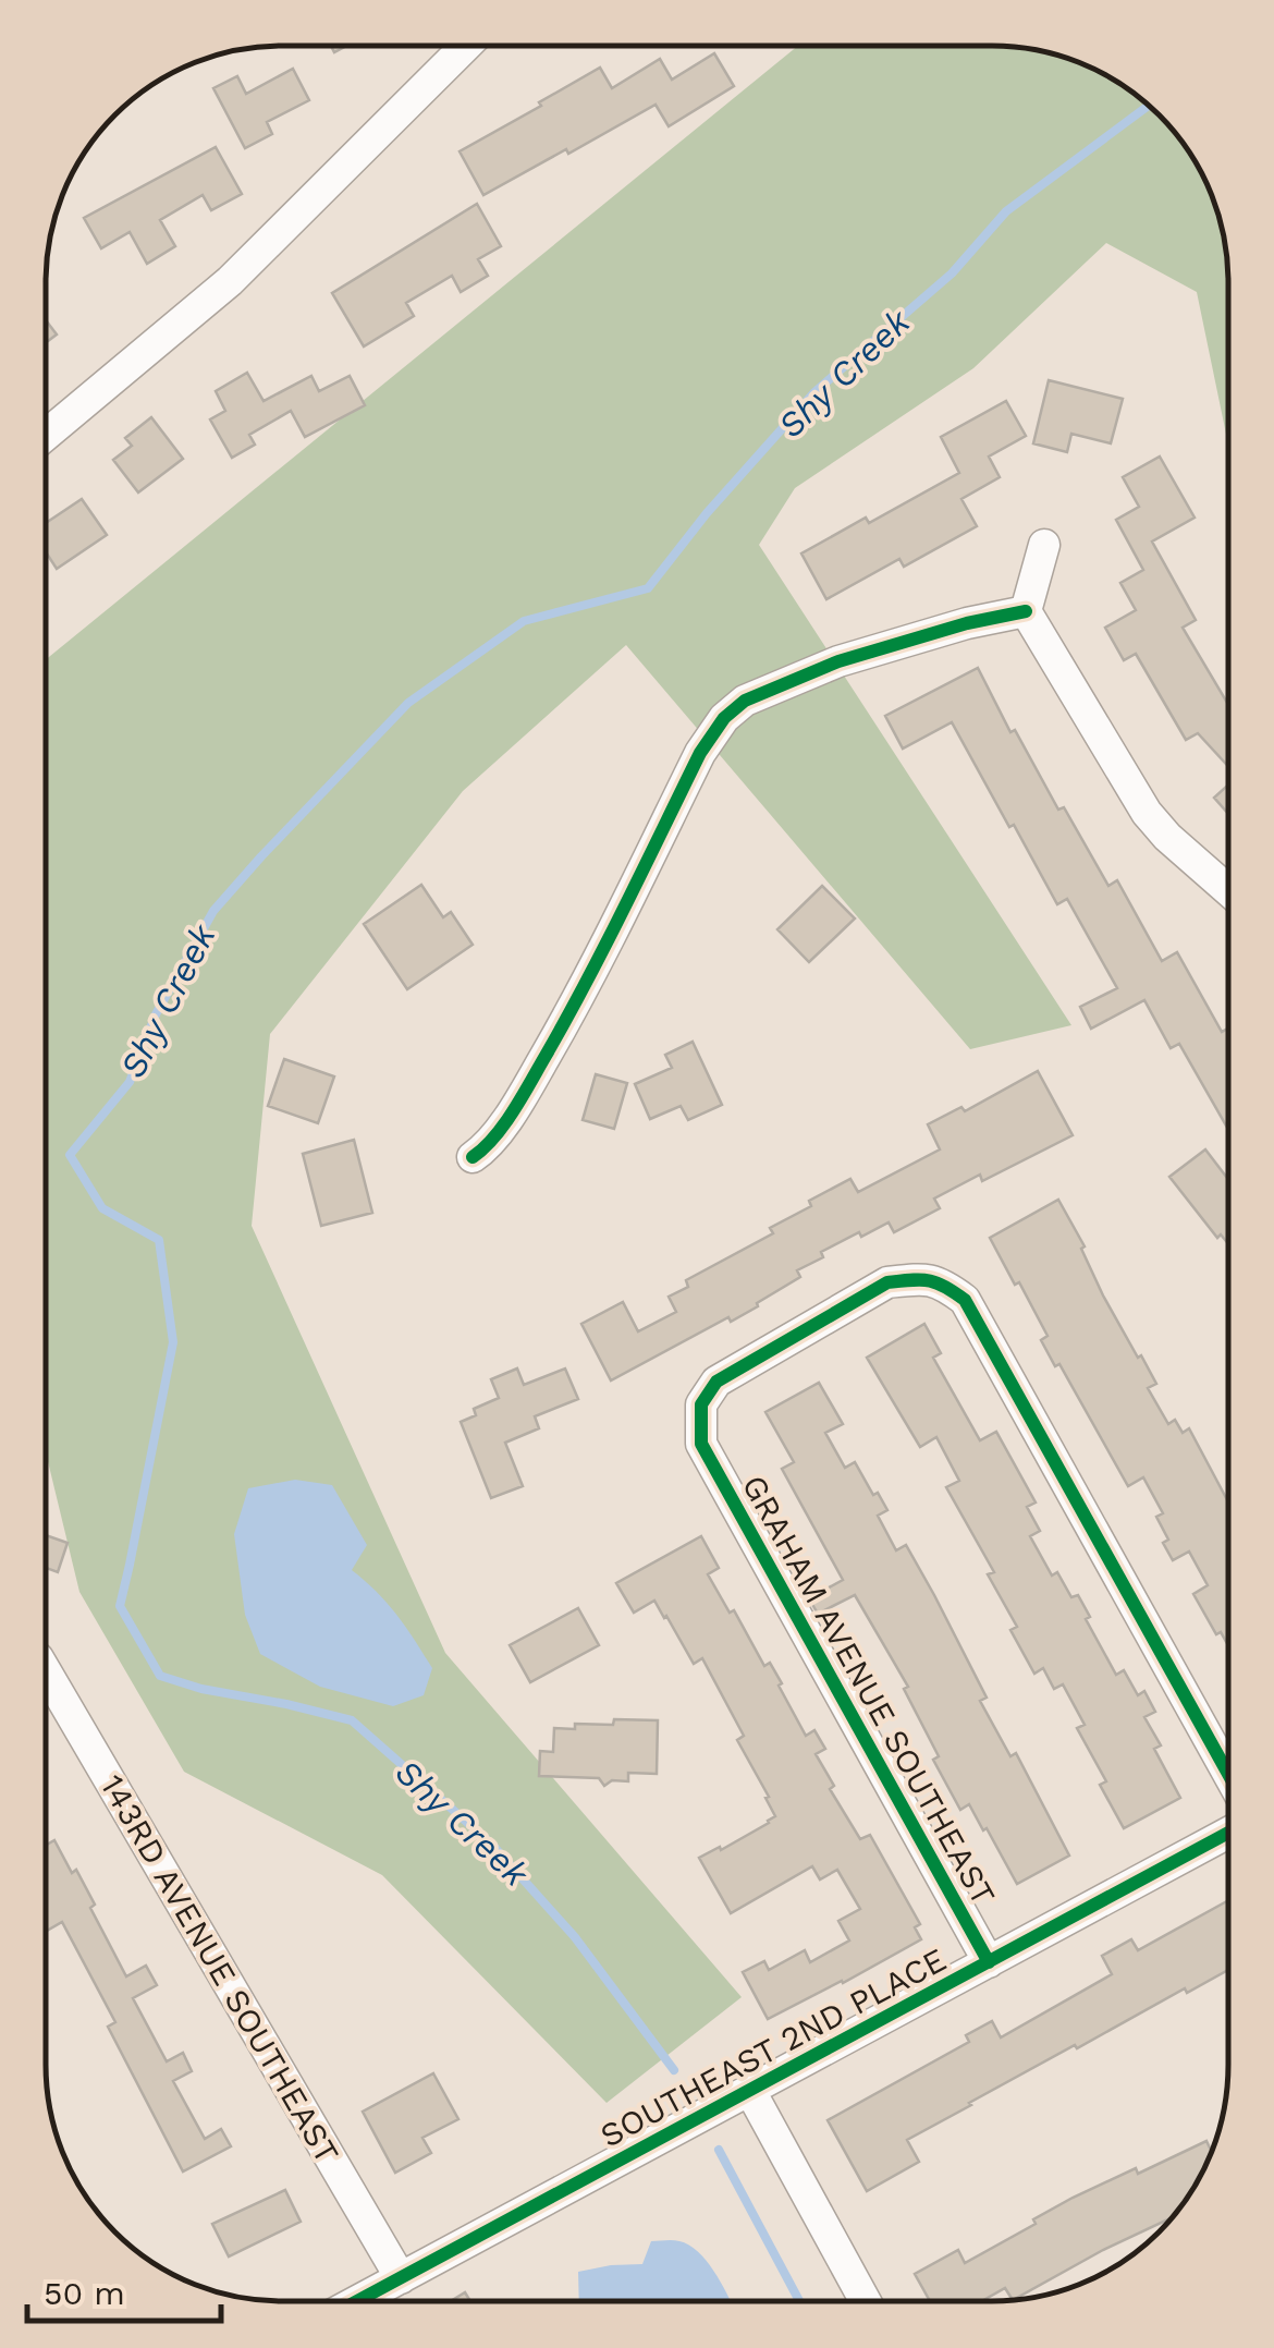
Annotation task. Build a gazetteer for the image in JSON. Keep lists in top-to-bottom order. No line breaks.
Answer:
{"streets":{"street":["GRAHAM AVENUE SOUTHEAST","143RD AVENUE SOUTHEAST","SOUTHEAST 2ND PLACE"]},"crossings":[["GRAHAM AVENUE SOUTHEAST","SOUTHEAST 2ND PLACE"],["143RD AVENUE SOUTHEAST","SOUTHEAST 2ND PLACE"]],"water":["Shy Creek"],"scale_bar":"50 m"}
